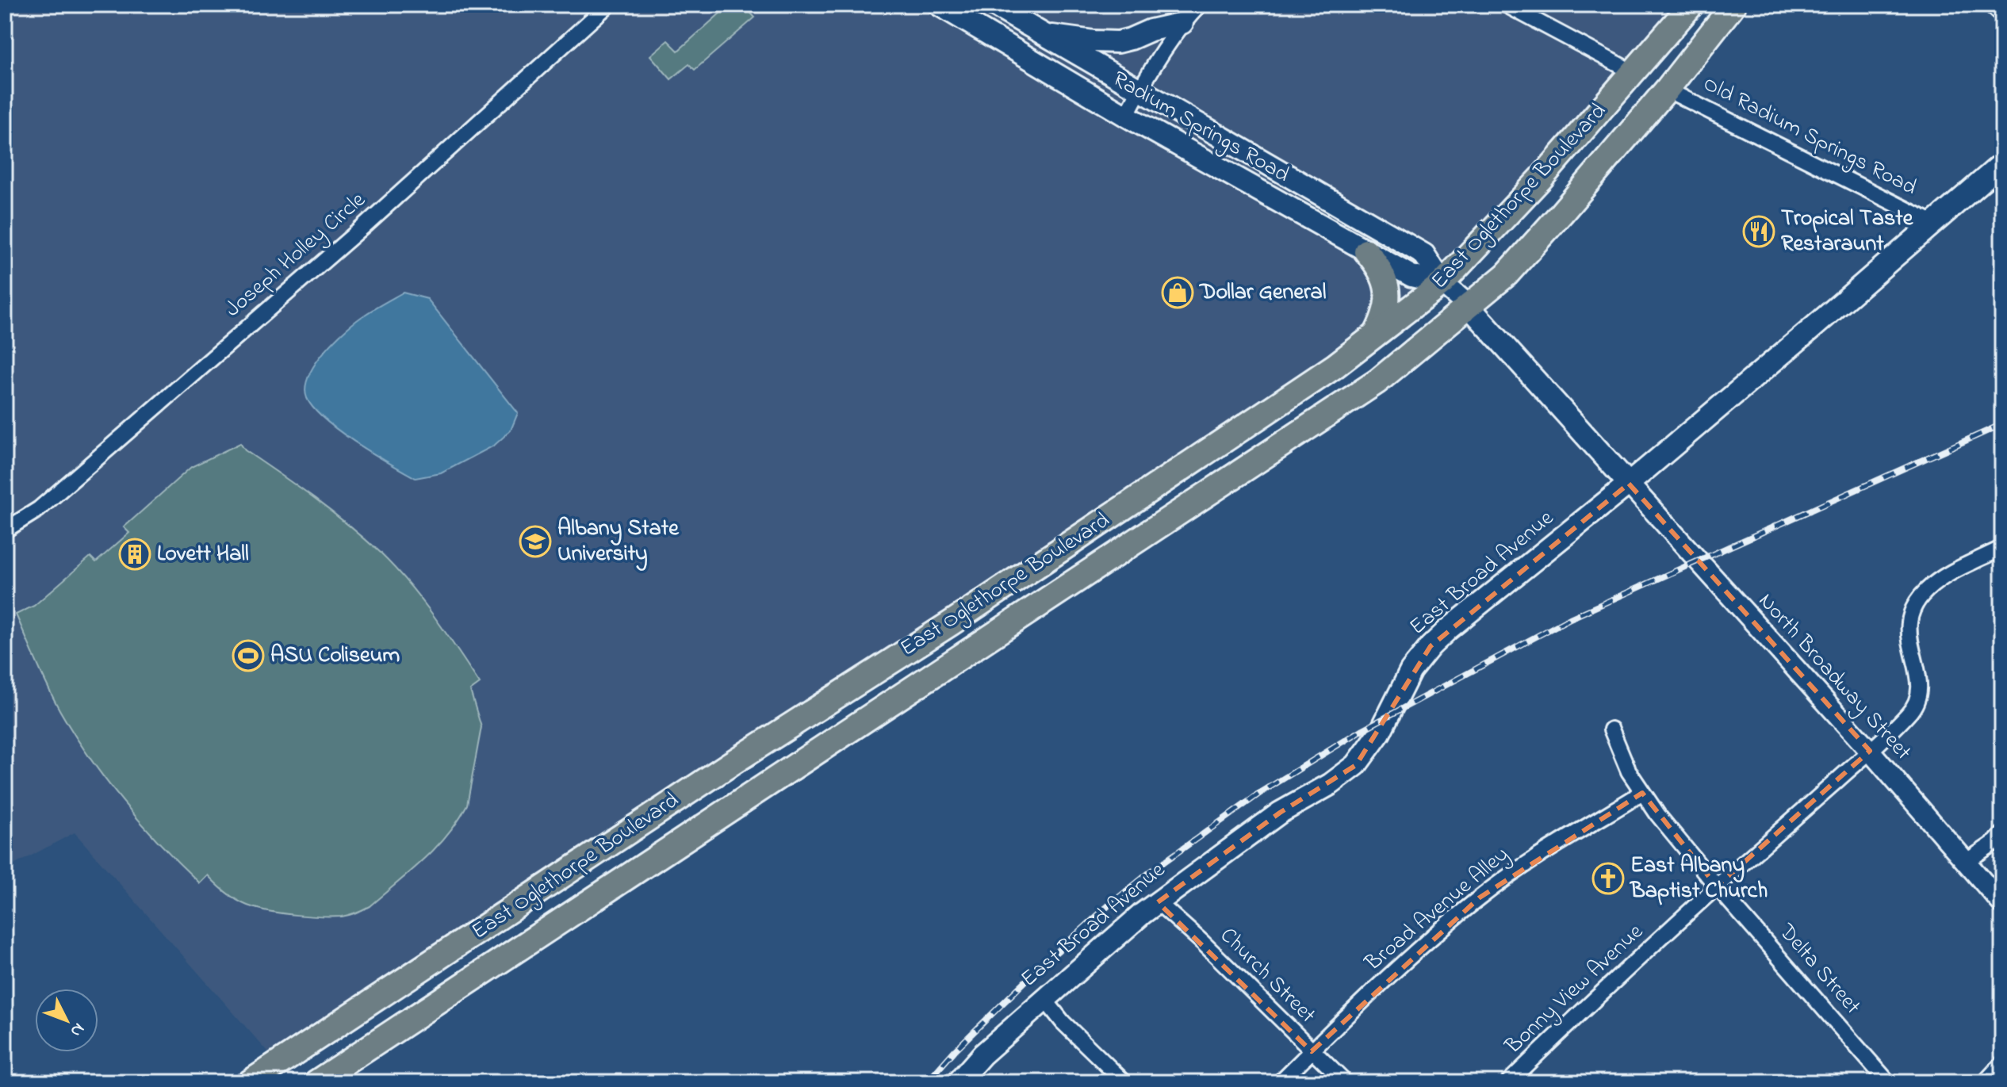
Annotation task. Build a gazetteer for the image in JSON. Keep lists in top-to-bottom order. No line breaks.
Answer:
{"streets":{"main road":["Radium Springs Road","East Oglethorpe Boulevard","East Broad Avenue"],"street":["Old Radium Springs Road","Joseph Holley Circle","North Broadway Street","Broad Avenue Alley","Delta Street","Church Street","Bonny View Avenue"]},"crossings":[["Radium Springs Road","East Oglethorpe Boulevard"],["Radium Springs Road","East Broad Avenue"],["Radium Springs Road","North Broadway Street"],["Old Radium Springs Road","East Oglethorpe Boulevard"],["Old Radium Springs Road","East Broad Avenue"],["East Broad Avenue","North Broadway Street"],["East Broad Avenue","Church Street"],["North Broadway Street","Bonny View Avenue"],["Broad Avenue Alley","Delta Street"],["Broad Avenue Alley","Church Street"],["Delta Street","Bonny View Avenue"]],"places":{"restaurant":["Tropical Taste Restaraunt"],"shop":["Dollar General"],"school or university":["Albany State University"],"building":["Lovett Hall"],"sports":["ASU Coliseum"],"church":["East Albany Baptist Church"]},"north":"bottom right"}
